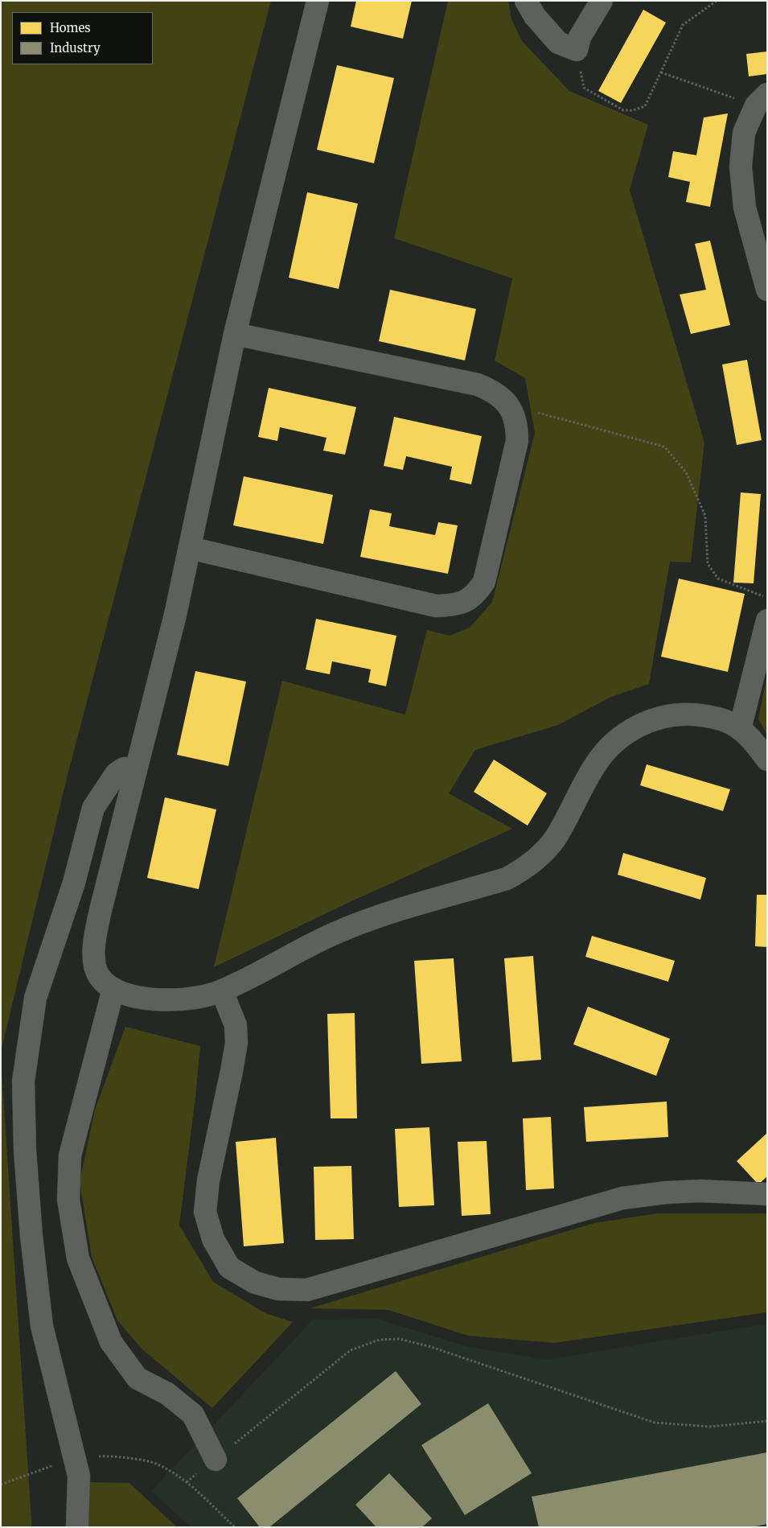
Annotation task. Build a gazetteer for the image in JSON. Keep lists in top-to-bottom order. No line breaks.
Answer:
{"legend":["Homes","Industry"]}
